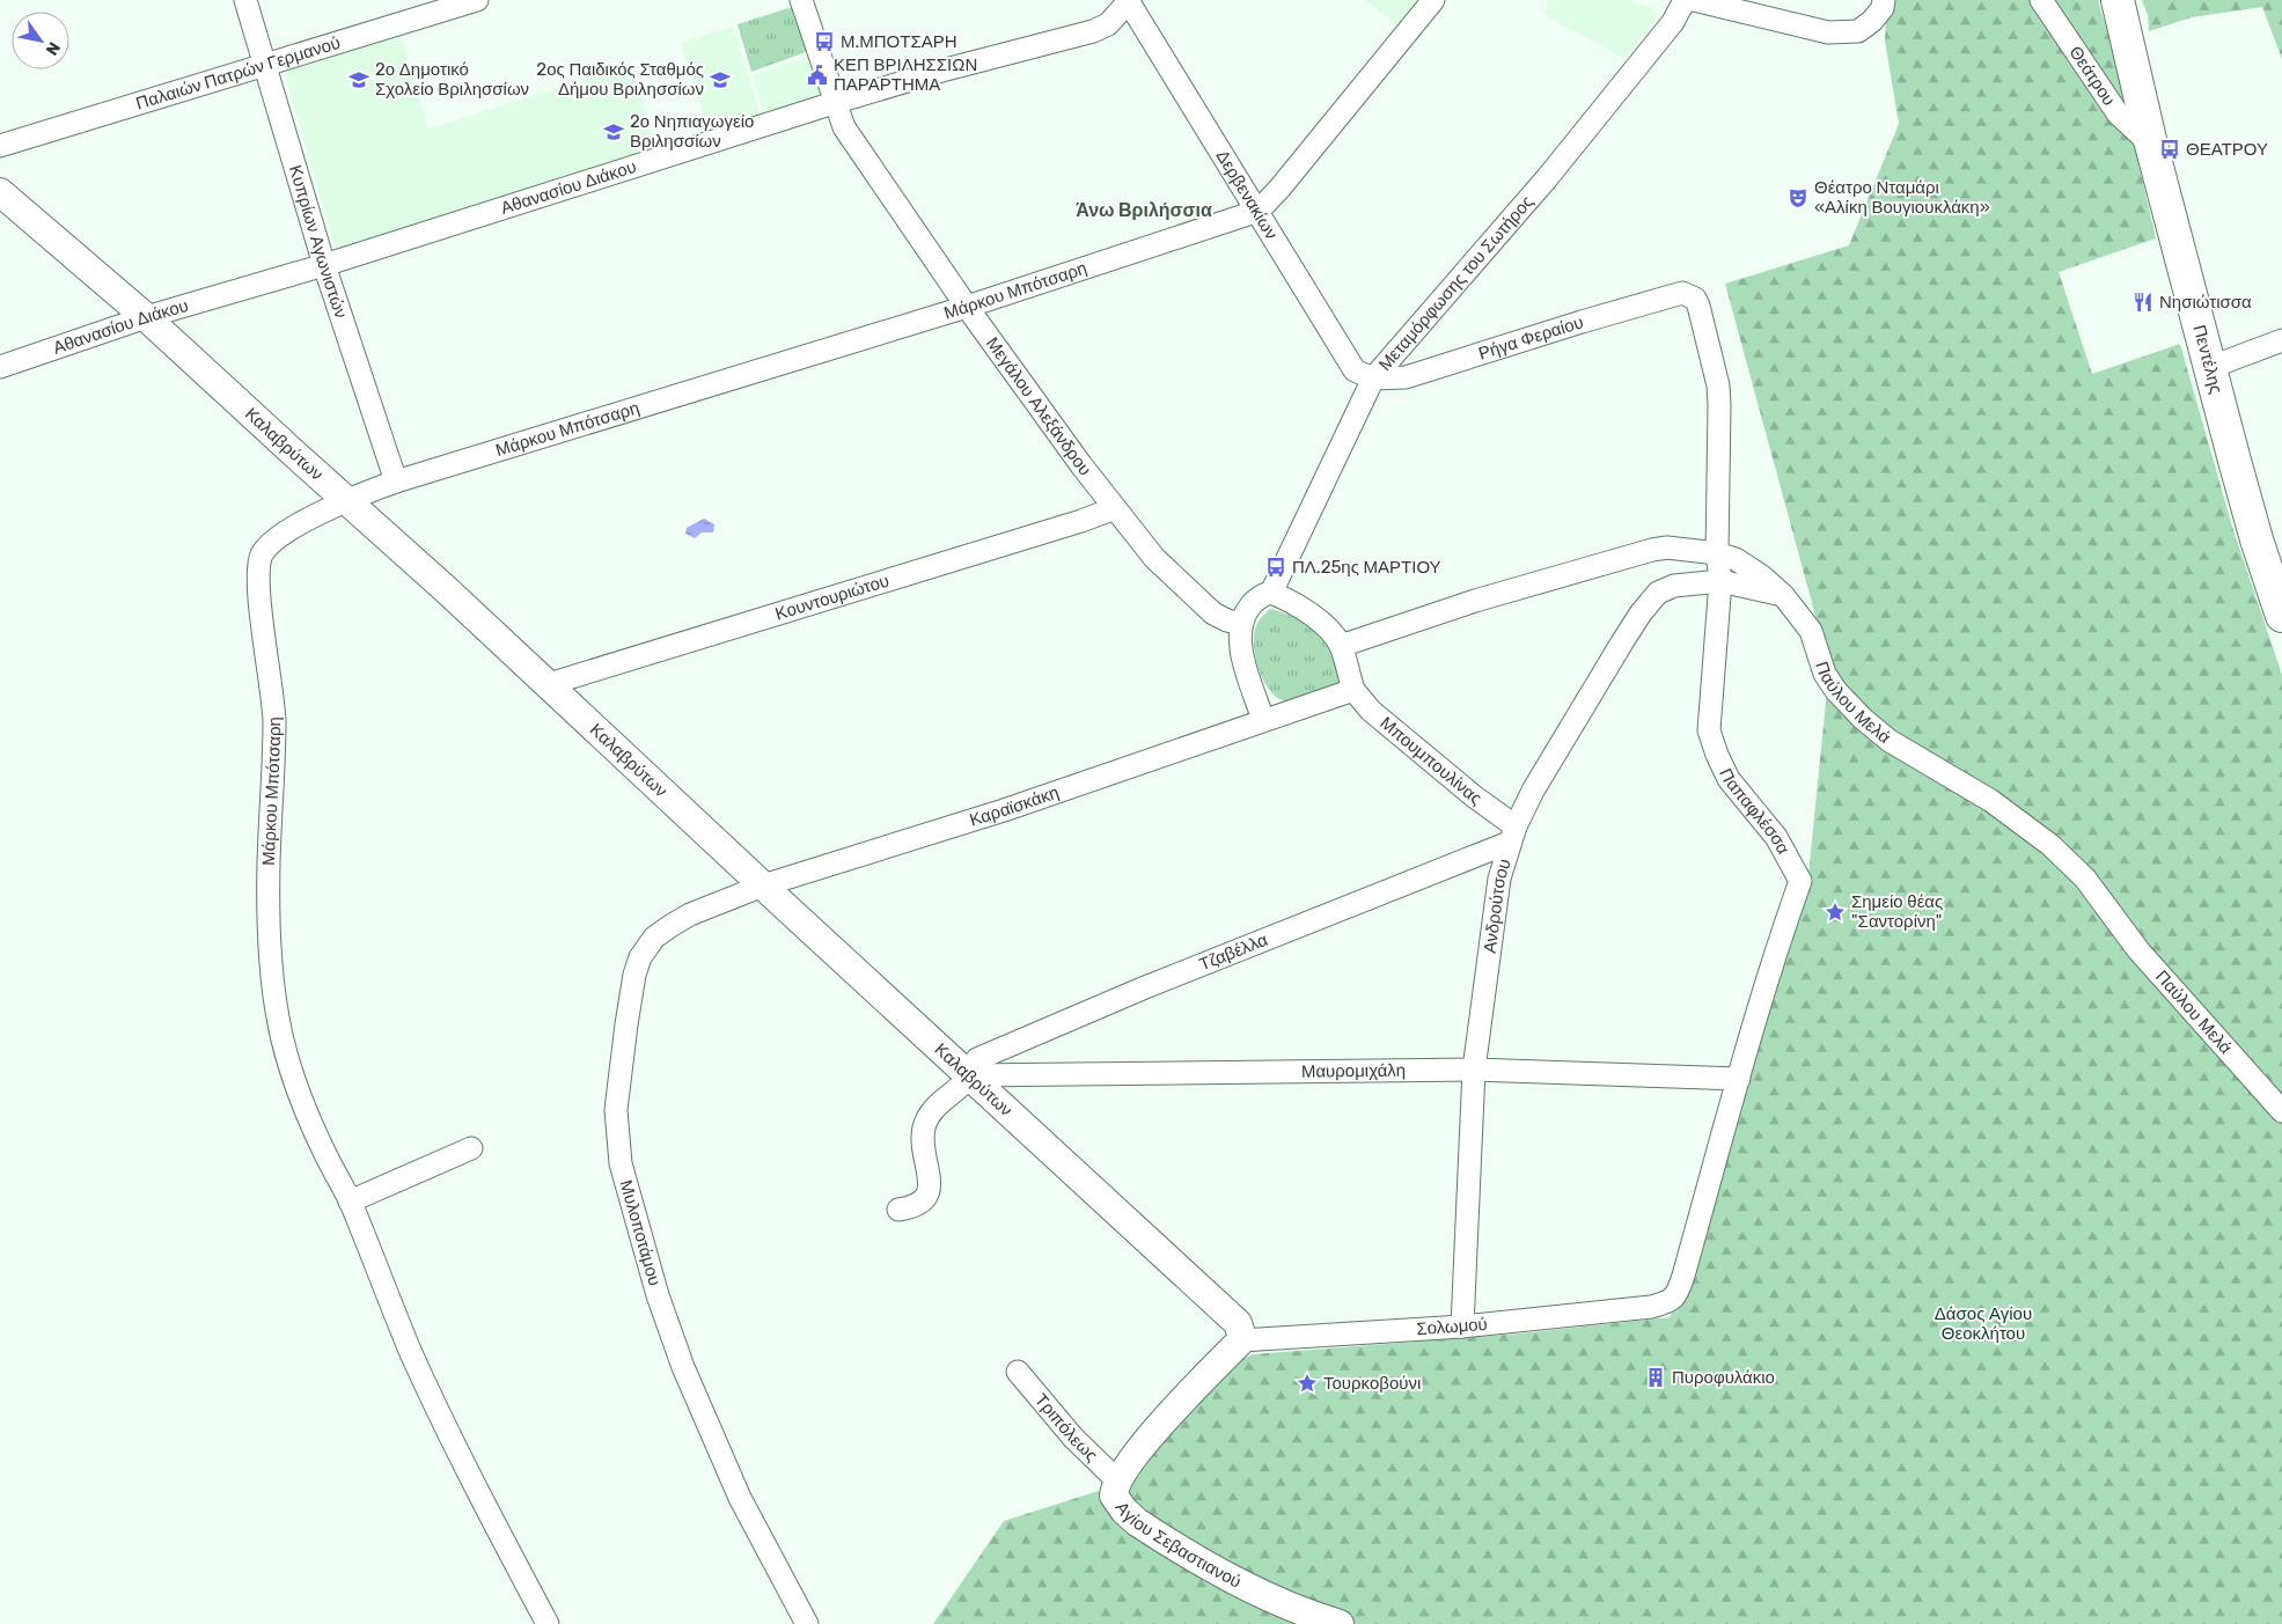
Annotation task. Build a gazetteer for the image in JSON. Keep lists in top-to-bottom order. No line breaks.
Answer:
{"streets":{"main road":["Πεντέλης"],"street":["Παλαιών Πατρών Γερμανού","Θεάτρου","Αθανασίου Διάκου","Δερβενακίων","Κυπρίων Αγωνιστών","Μεταμόρφωσης του Σωτήρος","Μάρκου Μπότσαρη","Ρήγα Φεραίου","Μεγάλου Αλεξάνδρου","Καλαβρύτων","Κουντουριώτου","Παύλου Μελά","Μπουμπουλίνας","Καραϊσκάκη","Παπαφλέσσα","Ανδρούτσου","Τζαβέλλα","Μαυρομιχάλη","Μυλοποτάμου","Σολωμού","Τριπόλεως","Αγίου Σεβαστιανού"]},"crossings":[["Παλαιών Πατρών Γερμανού","Κυπρίων Αγωνιστών"],["Θεάτρου","Πεντέλης"],["Αθανασίου Διάκου","Δερβενακίων"],["Αθανασίου Διάκου","Κυπρίων Αγωνιστών"],["Αθανασίου Διάκου","Μεγάλου Αλεξάνδρου"],["Αθανασίου Διάκου","Καλαβρύτων"],["Δερβενακίων","Μεταμόρφωσης του Σωτήρος"],["Δερβενακίων","Μάρκου Μπότσαρη"],["Δερβενακίων","Ρήγα Φεραίου"],["Κυπρίων Αγωνιστών","Μάρκου Μπότσαρη"],["Μεταμόρφωσης του Σωτήρος","Ρήγα Φεραίου"],["Μάρκου Μπότσαρη","Μεγάλου Αλεξάνδρου"],["Μάρκου Μπότσαρη","Καλαβρύτων"],["Ρήγα Φεραίου","Παπαφλέσσα"],["Μεγάλου Αλεξάνδρου","Κουντουριώτου"],["Καλαβρύτων","Κουντουριώτου"],["Καλαβρύτων","Καραϊσκάκη"],["Καλαβρύτων","Τζαβέλλα"],["Καλαβρύτων","Μαυρομιχάλη"],["Καλαβρύτων","Μυλοποτάμου"],["Καλαβρύτων","Σολωμού"],["Καλαβρύτων","Αγίου Σεβαστιανού"],["Παύλου Μελά","Παπαφλέσσα"],["Παύλου Μελά","Ανδρούτσου"],["Μπουμπουλίνας","Καραϊσκάκη"],["Μπουμπουλίνας","Ανδρούτσου"],["Μπουμπουλίνας","Τζαβέλλα"],["Καραϊσκάκη","Μυλοποτάμου"],["Παπαφλέσσα","Ανδρούτσου"],["Παπαφλέσσα","Μαυρομιχάλη"],["Παπαφλέσσα","Σολωμού"],["Ανδρούτσου","Τζαβέλλα"],["Ανδρούτσου","Μαυρομιχάλη"],["Ανδρούτσου","Σολωμού"],["Τζαβέλλα","Μαυρομιχάλη"],["Σολωμού","Αγίου Σεβαστιανού"],["Τριπόλεως","Αγίου Σεβαστιανού"]],"districts":["Άνω Βριλήσσια"],"parks":["Δάσος Αγίου Θεοκλήτου"],"places":{"bus stop":["Μ.ΜΠΟΤΣΑΡΗ","ΘΕΑΤΡΟΥ","ΠΛ.25ης ΜΑΡΤΙΟΥ"],"public building":["ΚΕΠ ΒΡΙΛΗΣΣΙΩΝ ΠΑΡΑΡΤΗΜΑ"],"school or university":["2ο Δημοτικό Σχολείο Βριλησσίων","2ος Παιδικός Σταθμός Δήμου Βριλησσίων","2ο Νηπιαγωγείο Βριλησσίων"],"theatre":["Θέατρο Νταμάρι «Αλίκη Βουγιουκλάκη»"],"restaurant":["Νησιώτισσα"],"place":["Σημείο θέας \"Σαντορίνη\"","Τουρκοβούνι"],"building":["Πυροφυλάκιο"]},"north":"bottom right"}
